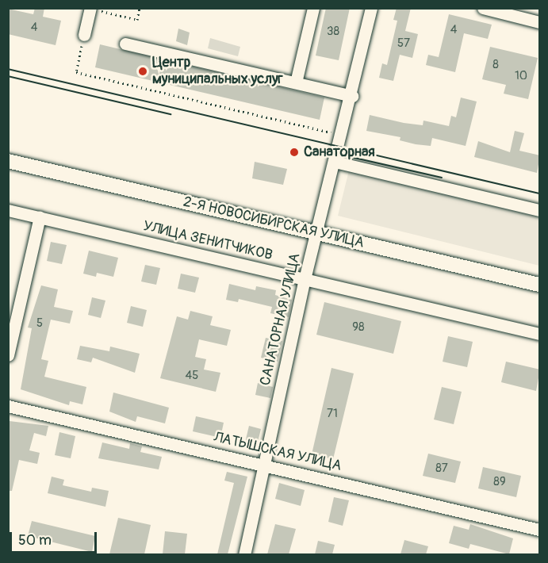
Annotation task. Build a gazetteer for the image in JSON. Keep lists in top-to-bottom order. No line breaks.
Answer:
{"streets":{"main road":["2-Я НОВОСИБИРСКАЯ УЛИЦА"],"street":["УЛИЦА ЗЕНИТЧИКОВ","САНАТОРНАЯ УЛИЦА","ЛАТЫШСКАЯ УЛИЦА"]},"crossings":[["2-Я НОВОСИБИРСКАЯ УЛИЦА","САНАТОРНАЯ УЛИЦА"],["УЛИЦА ЗЕНИТЧИКОВ","САНАТОРНАЯ УЛИЦА"],["САНАТОРНАЯ УЛИЦА","ЛАТЫШСКАЯ УЛИЦА"]],"places":["Центр муниципальных услуг","Санаторная"],"house_numbers":["4","4","38","57","8","10","5","98","45","71","87","89"],"scale_bar":"50 m"}
